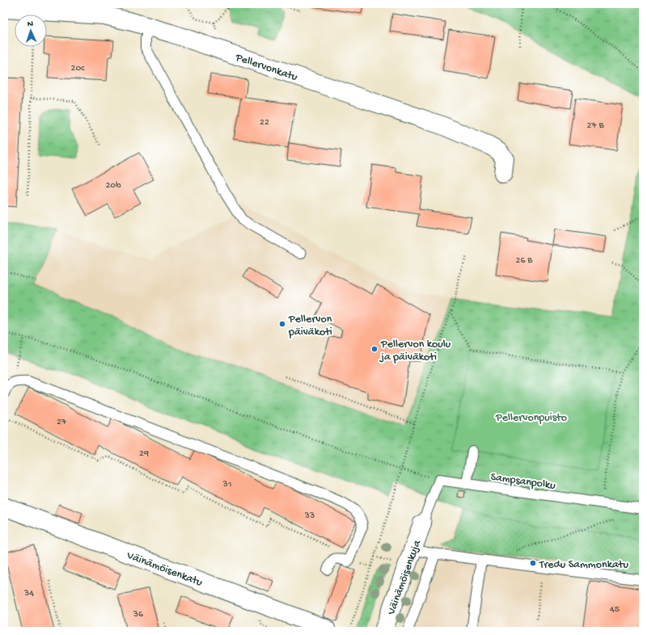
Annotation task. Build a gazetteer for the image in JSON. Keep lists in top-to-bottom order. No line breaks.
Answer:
{"streets":{"street":["Pellervonkatu","Väinämöisenkatu","Väinämöisenkuja"],"lane":["Sampsanpolku"]},"parks":["Pellervonpuisto"],"places":["Pellervon päiväkoti","Pellervon koulu ja päiväkoti","Tredu Sammonkatu"],"house_numbers":["20c","22","27 B","20b","26 B","27","29","31","33","34","45","36"],"north":"top"}
